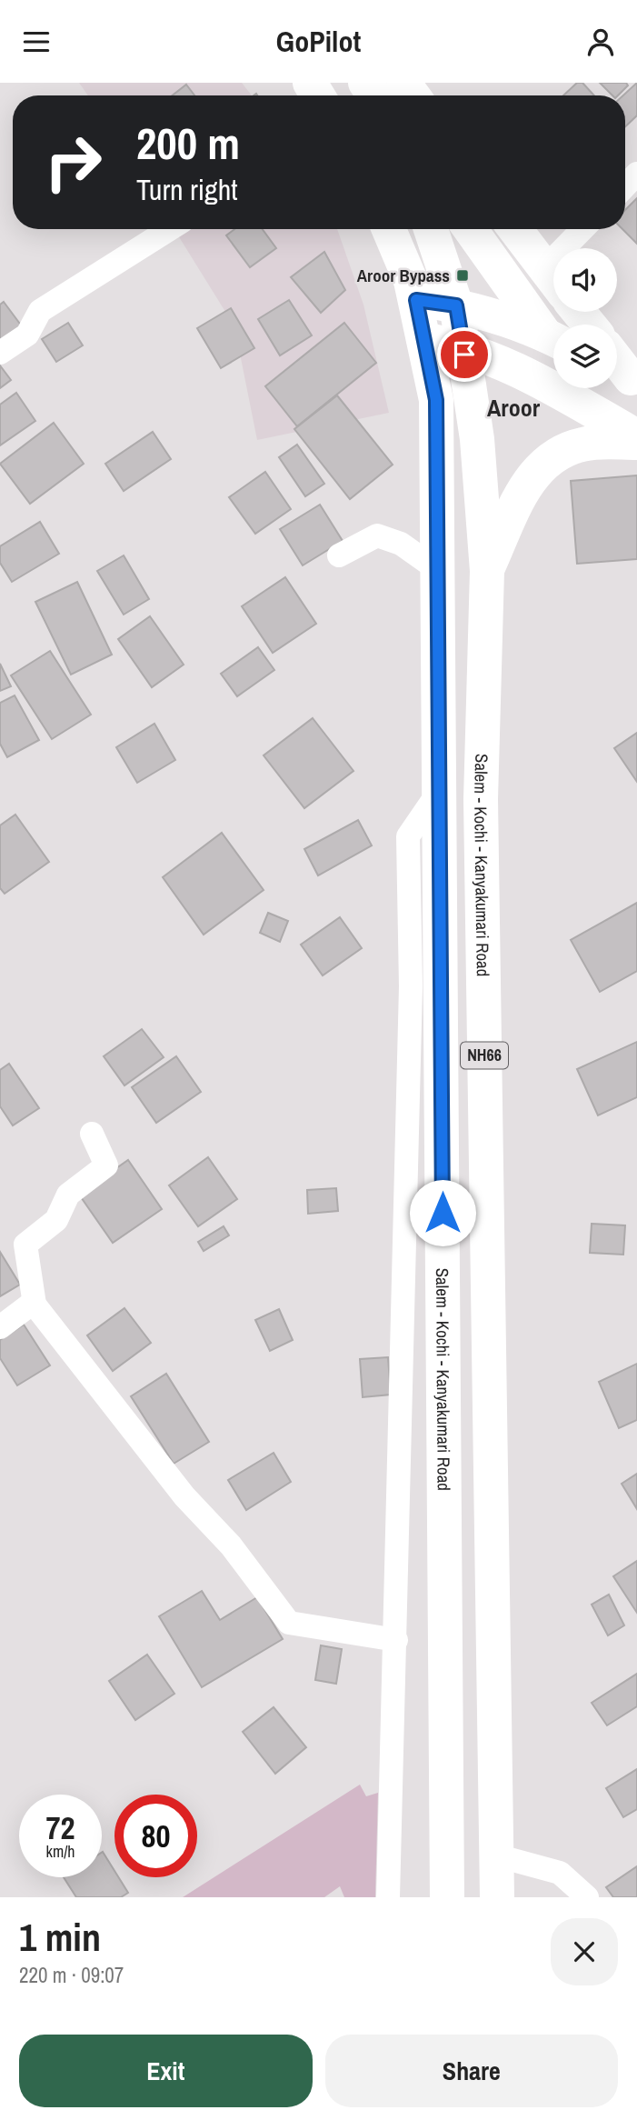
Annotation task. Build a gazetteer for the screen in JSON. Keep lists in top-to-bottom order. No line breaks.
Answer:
{"streets":{"main road":["Salem - Kochi - Kanyakumari Road","NH66"]},"districts":["Aroor"],"places":{"transit":["Aroor Bypass"]},"page":{"header":"GoPilot","turn":["200 m","Turn right"],"speed":"72 km/h","limit":"80","heading":["1 min","220 m · 09:07"],"buttons":["Exit","Share"]}}
